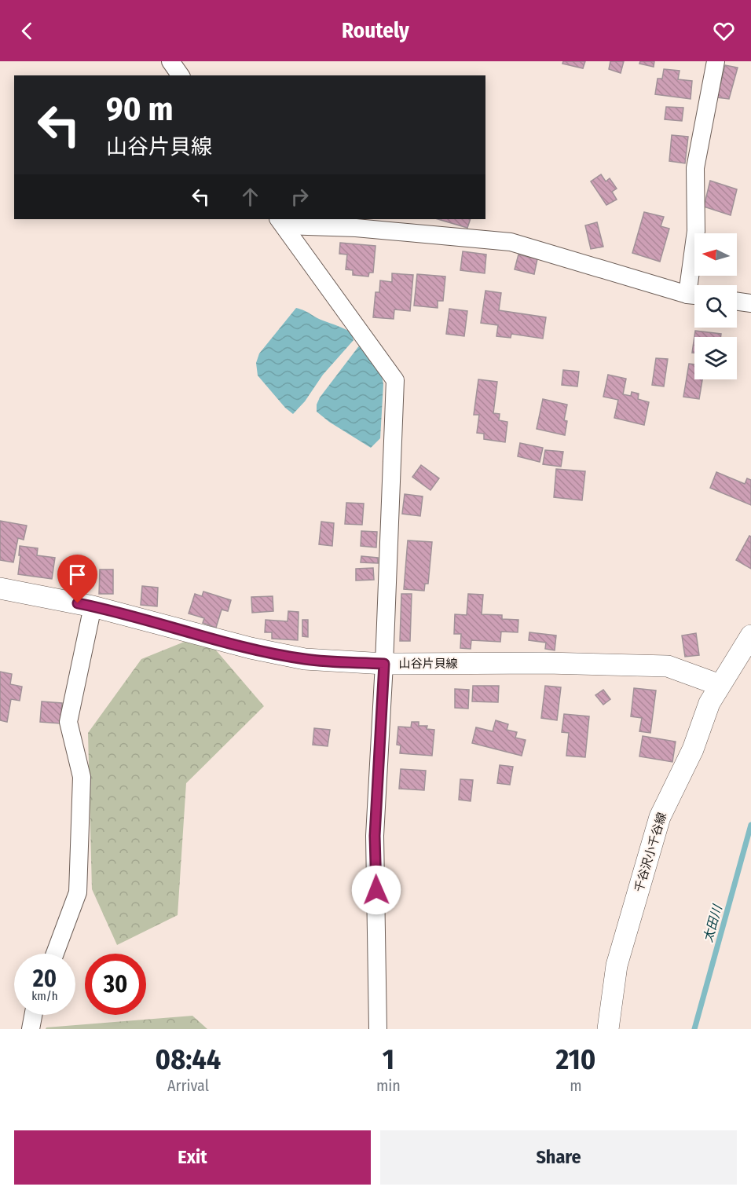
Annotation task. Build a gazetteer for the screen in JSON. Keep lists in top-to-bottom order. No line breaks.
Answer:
{"streets":{"main road":["山谷片貝線","千谷沢小千谷線"]},"crossings":[["山谷片貝線","千谷沢小千谷線"]],"water":["太田川"],"north":"left","page":{"header":"Routely","turn":["90 m","山谷片貝線"],"speed":"20 km/h","limit":"30","eta":["08:44","Arrival","1","min","210","m"],"buttons":["Exit","Share"]}}
